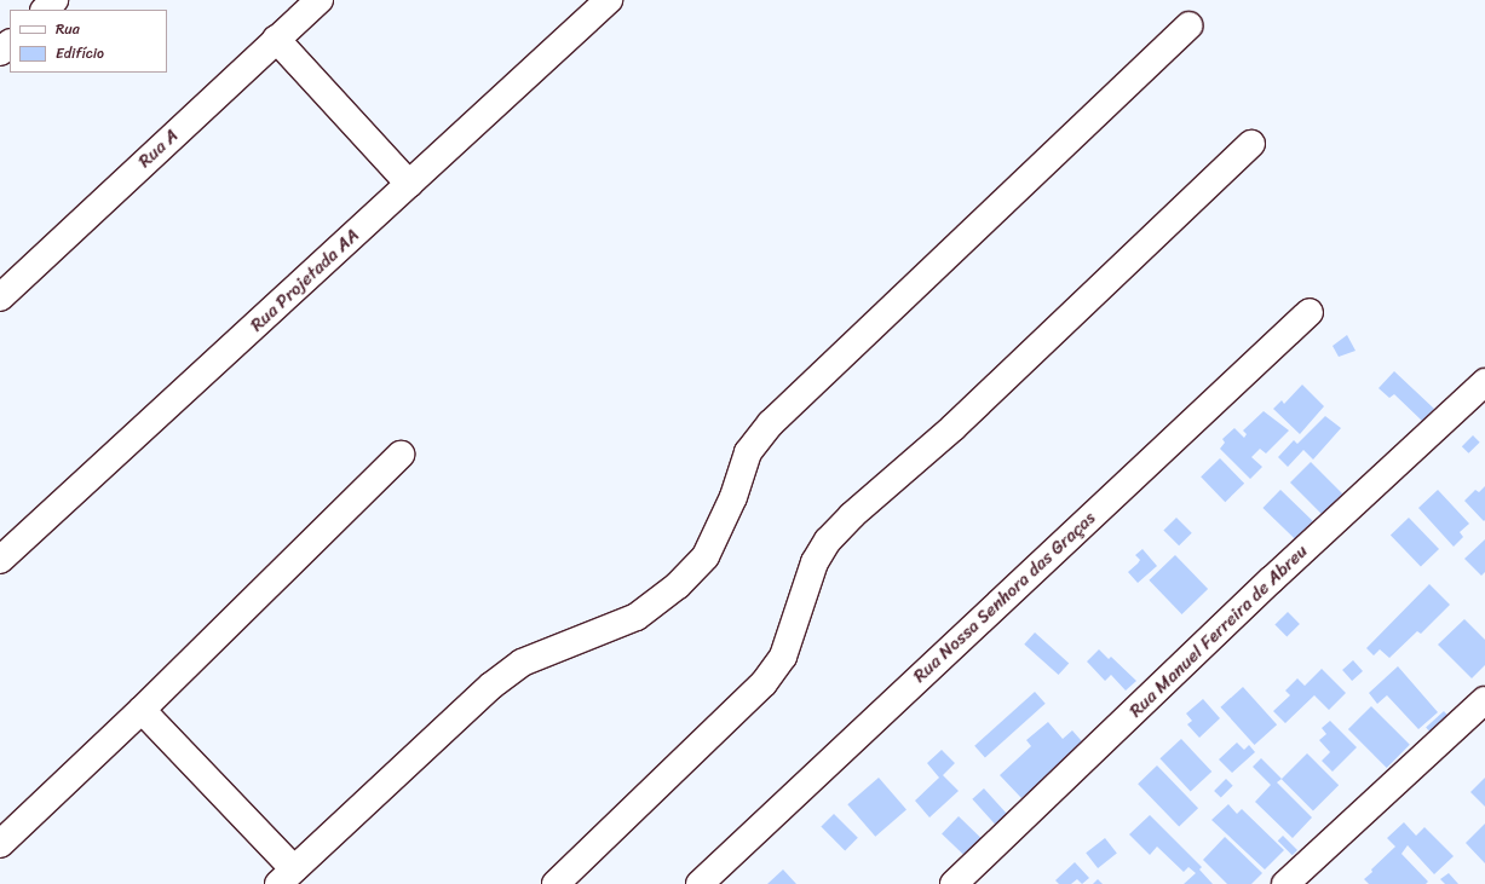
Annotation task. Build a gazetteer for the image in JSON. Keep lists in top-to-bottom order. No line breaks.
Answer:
{"streets":{"street":["Rua A","Rua Projetada AA","Rua Nossa Senhora das Graças","Rua Manuel Ferreira de Abreu"]},"legend":["Rua","Edifício"]}
